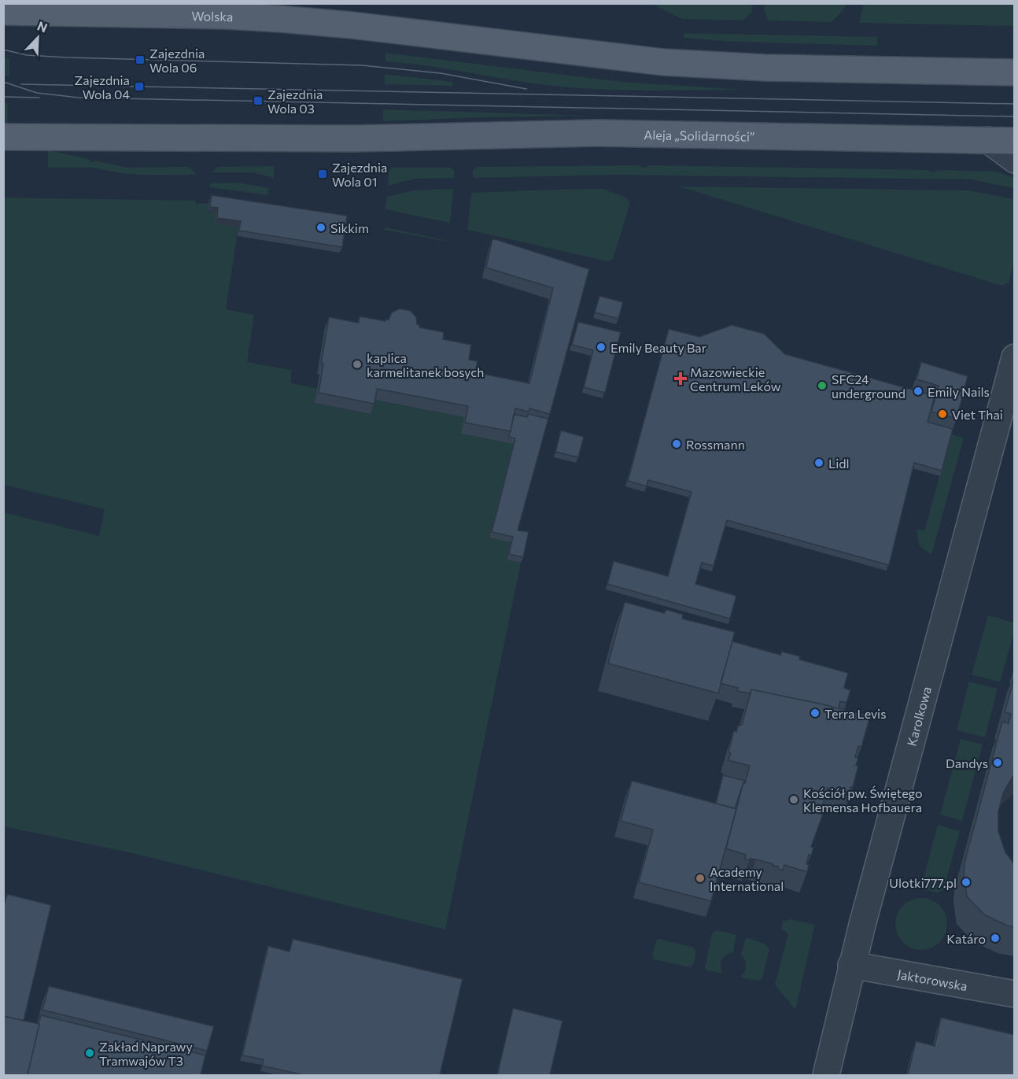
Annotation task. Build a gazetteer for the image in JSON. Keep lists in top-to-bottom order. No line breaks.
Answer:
{"streets":{"main road":["Wolska","Aleja „Solidarności”"],"street":["Karolkowa","Jaktorowska"]},"crossings":[["Karolkowa","Jaktorowska"]],"places":{"transit":["Zajezdnia Wola 06","Zajezdnia Wola 04","Zajezdnia Wola 03","Zajezdnia Wola 01"],"other":["Sikkim","Emily Beauty Bar","kaplica karmelitanek bosych","SFC24 underground","Emily Nails","Viet Thai","Rossmann","Lidl","Terra Levis","Dandys","Kościół pw. Świętego Klemensa Hofbauera","Academy International","Ulotki777.pl","Katáro","Zakład Naprawy Tramwajów T3"],"health":["Mazowieckie Centrum Leków"]},"north":"top right"}
